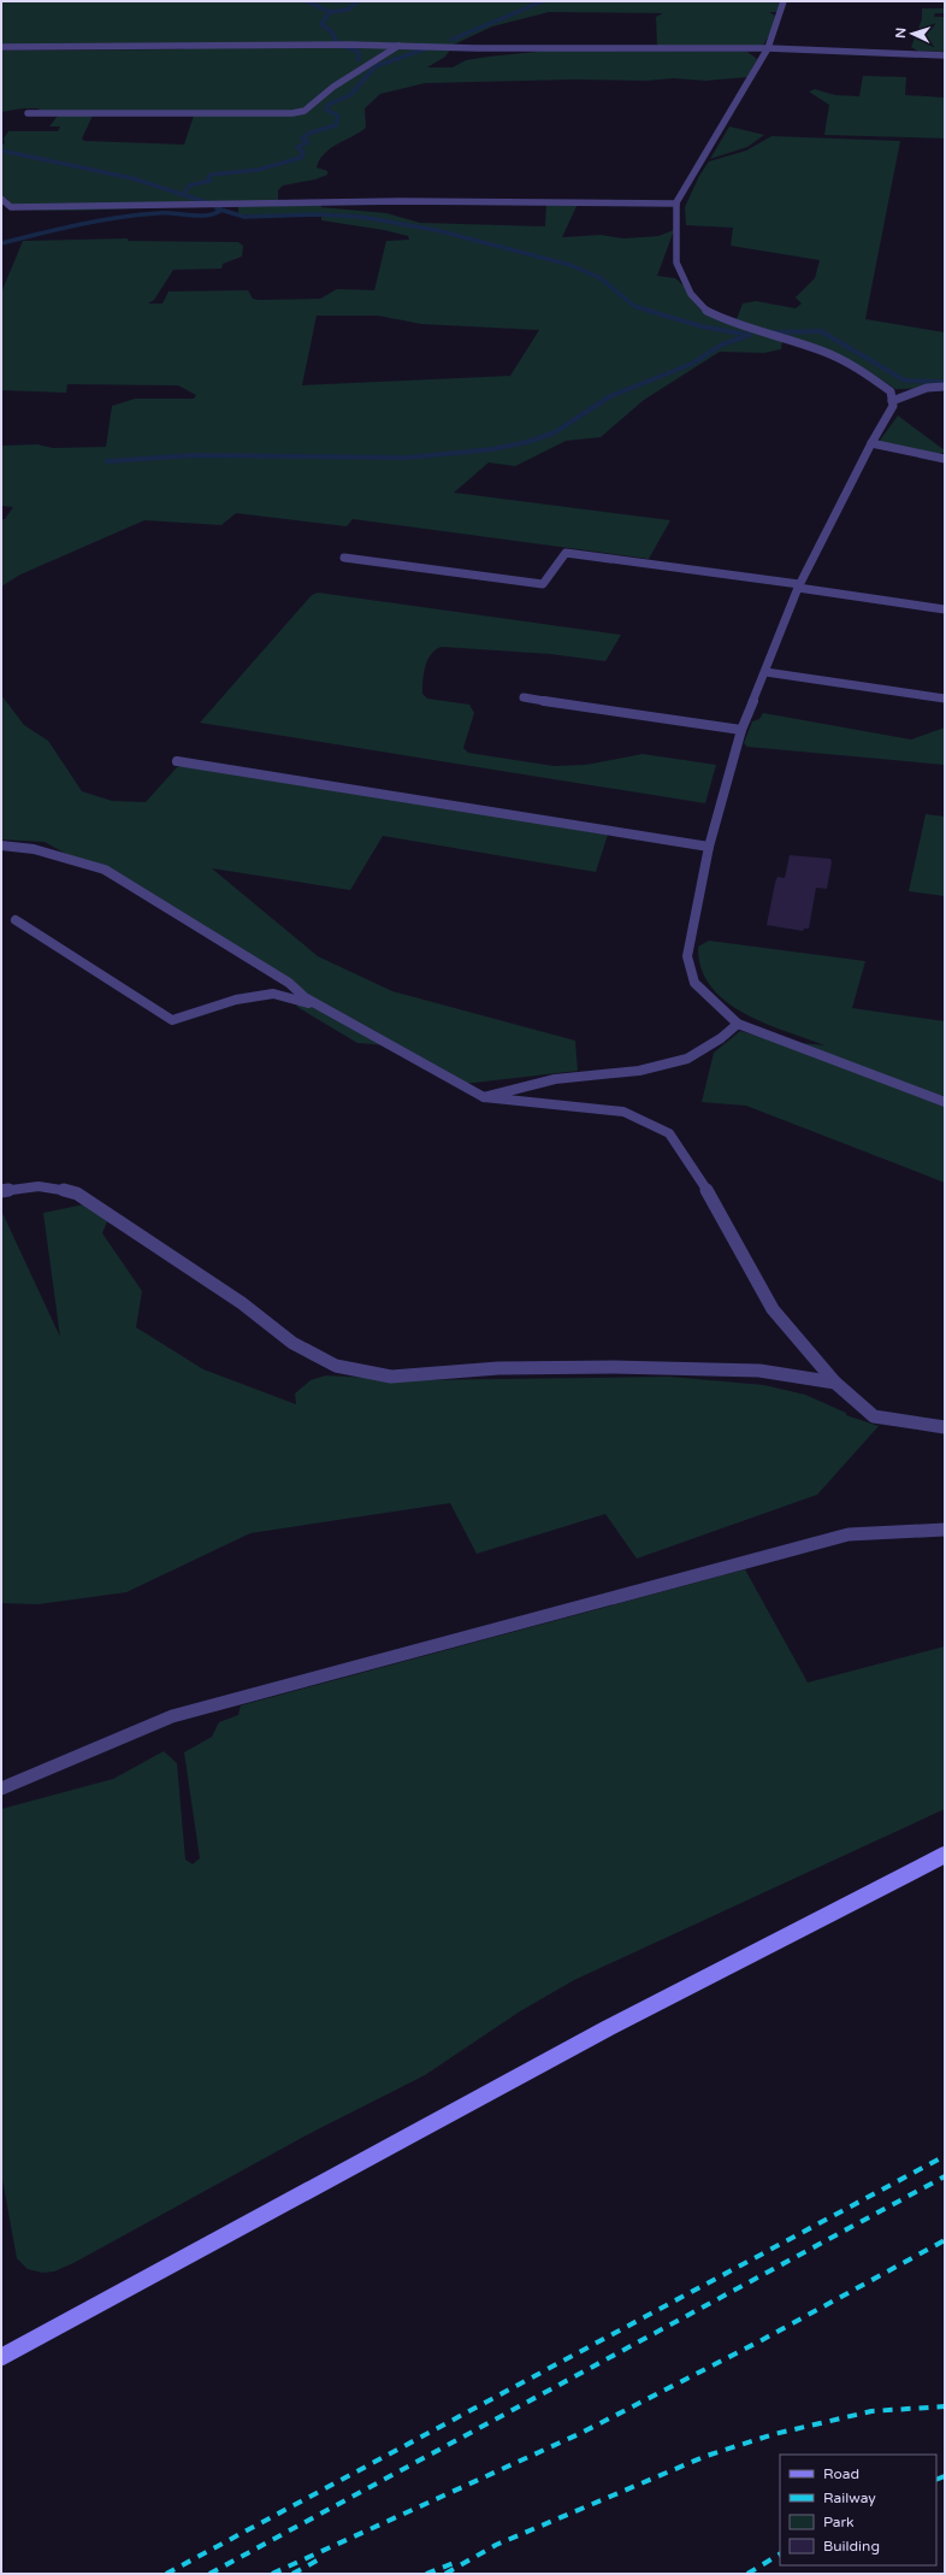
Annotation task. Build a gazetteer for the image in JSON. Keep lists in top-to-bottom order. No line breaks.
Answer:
{"legend":["Road","Railway","Park","Building"],"north":"left"}
